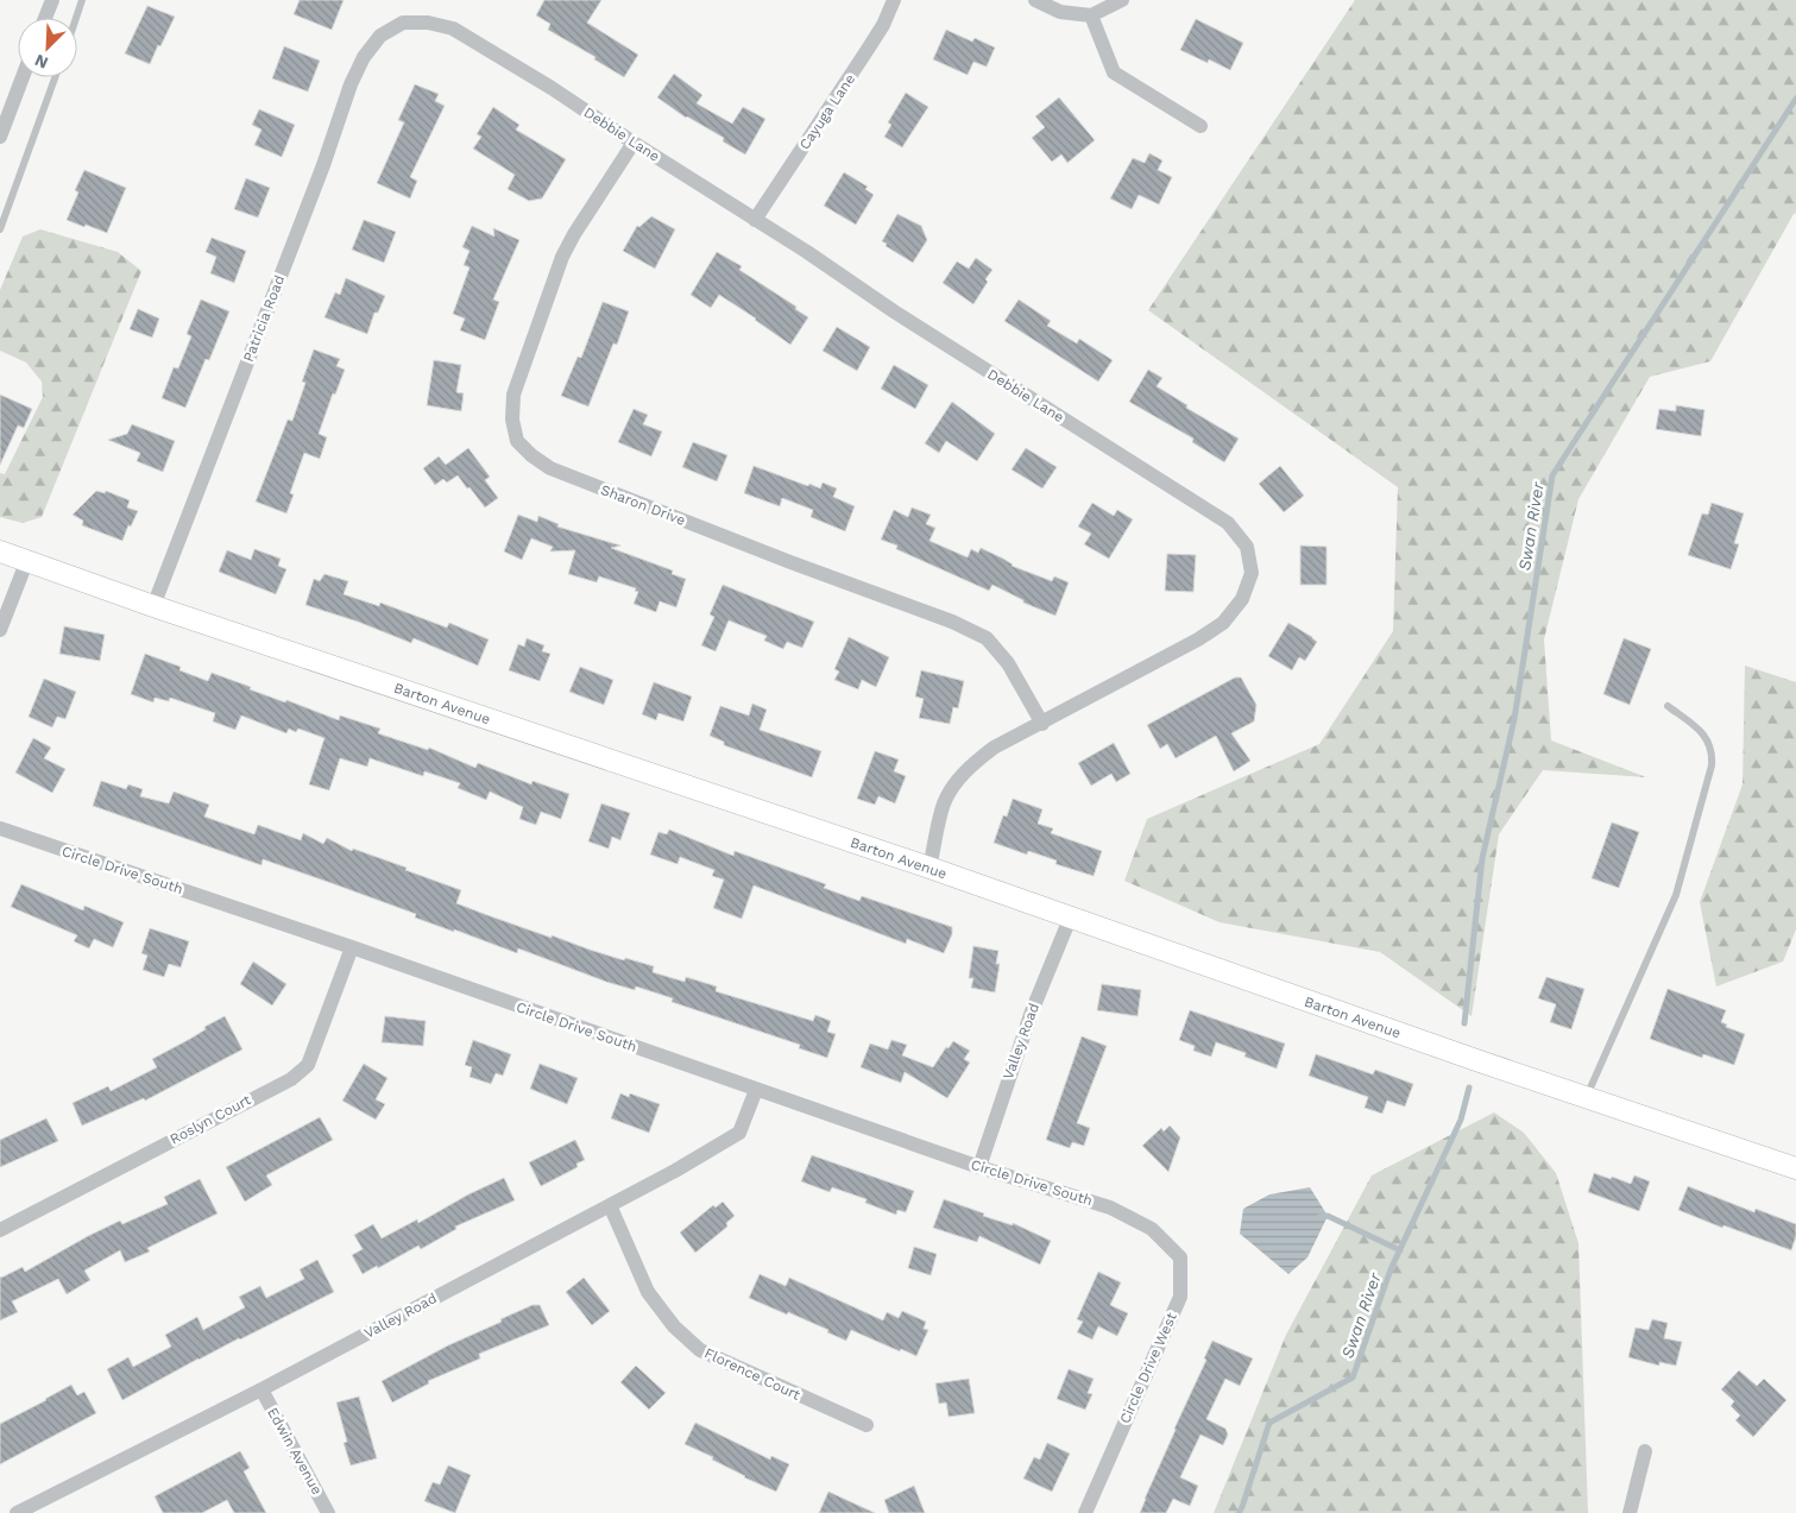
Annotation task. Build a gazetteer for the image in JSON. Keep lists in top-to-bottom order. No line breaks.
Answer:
{"streets":{"street":["Cayuga Lane","Debbie Lane","Patricia Road","Sharon Drive","Barton Avenue","Circle Drive South","Valley Road","Roslyn Court","Circle Drive West","Florence Court","Edwin Avenue"]},"crossings":[["Cayuga Lane","Debbie Lane"],["Debbie Lane","Patricia Road"],["Debbie Lane","Sharon Drive"],["Debbie Lane","Barton Avenue"],["Patricia Road","Barton Avenue"],["Barton Avenue","Valley Road"],["Circle Drive South","Valley Road"],["Circle Drive South","Roslyn Court"],["Circle Drive South","Circle Drive West"],["Valley Road","Florence Court"],["Valley Road","Edwin Avenue"]],"water":["Swan River"],"north":"bottom left"}
